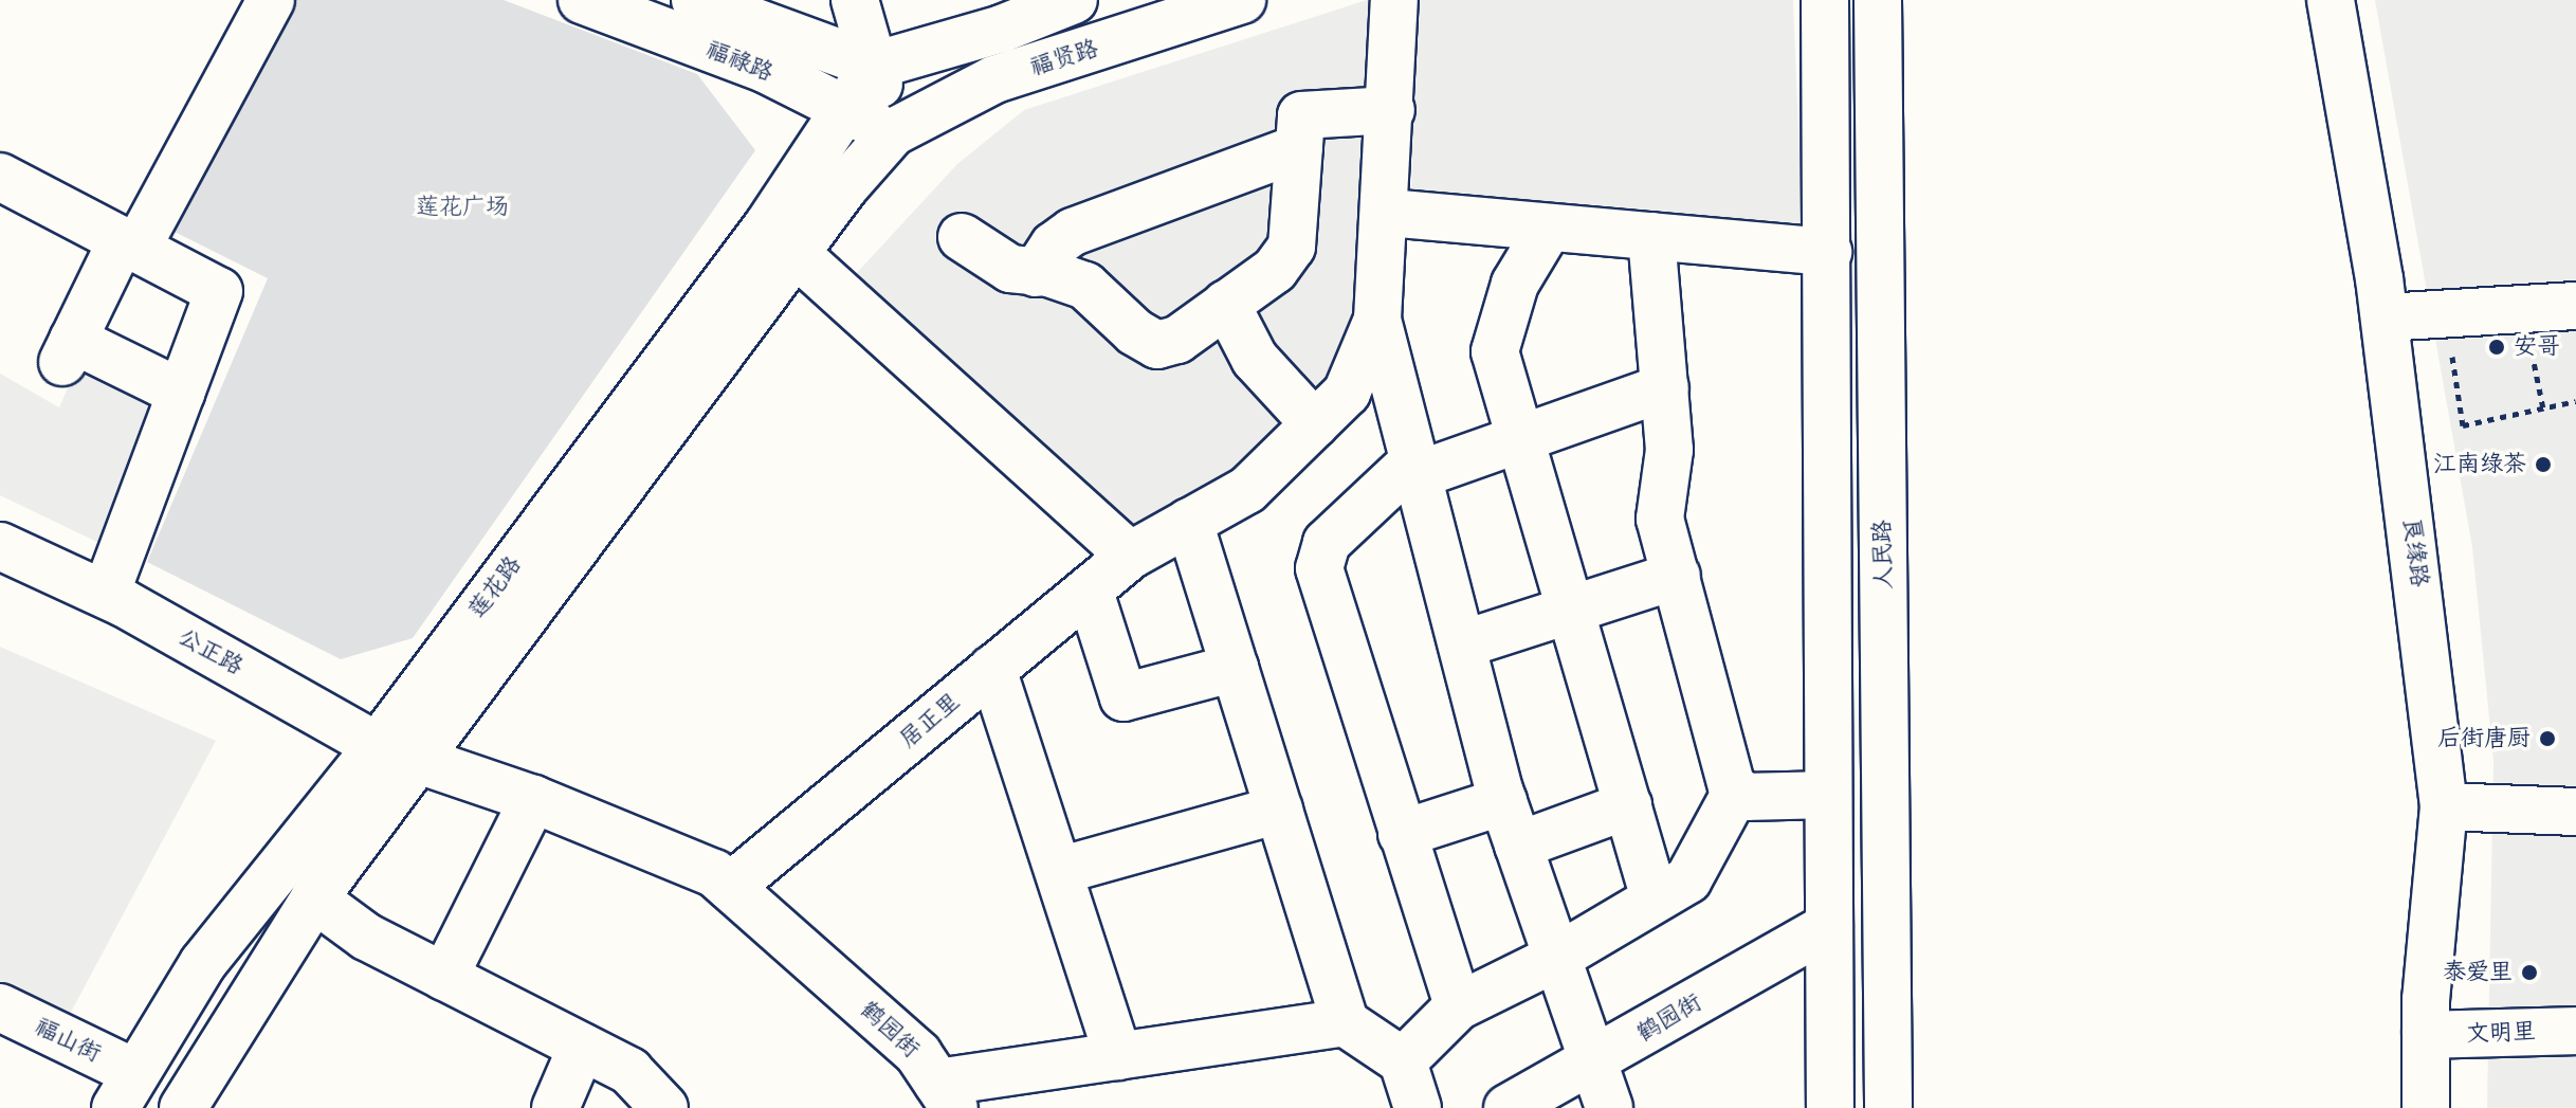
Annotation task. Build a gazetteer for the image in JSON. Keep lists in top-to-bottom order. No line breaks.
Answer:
{"streets":{"street":["福贤路","福禄路","良缘路","人民路","莲花路","公正路","居正里","鹤园街","文明里","福山街"]},"crossings":[["福贤路","福禄路"],["福贤路","莲花路"],["福禄路","莲花路"],["良缘路","文明里"],["莲花路","公正路"],["莲花路","鹤园街"],["莲花路","福山街"],["公正路","鹤园街"],["居正里","鹤园街"]],"parks":["莲花广场"],"places":["安哥","江南绿茶","后街唐厨","泰爱里"]}
